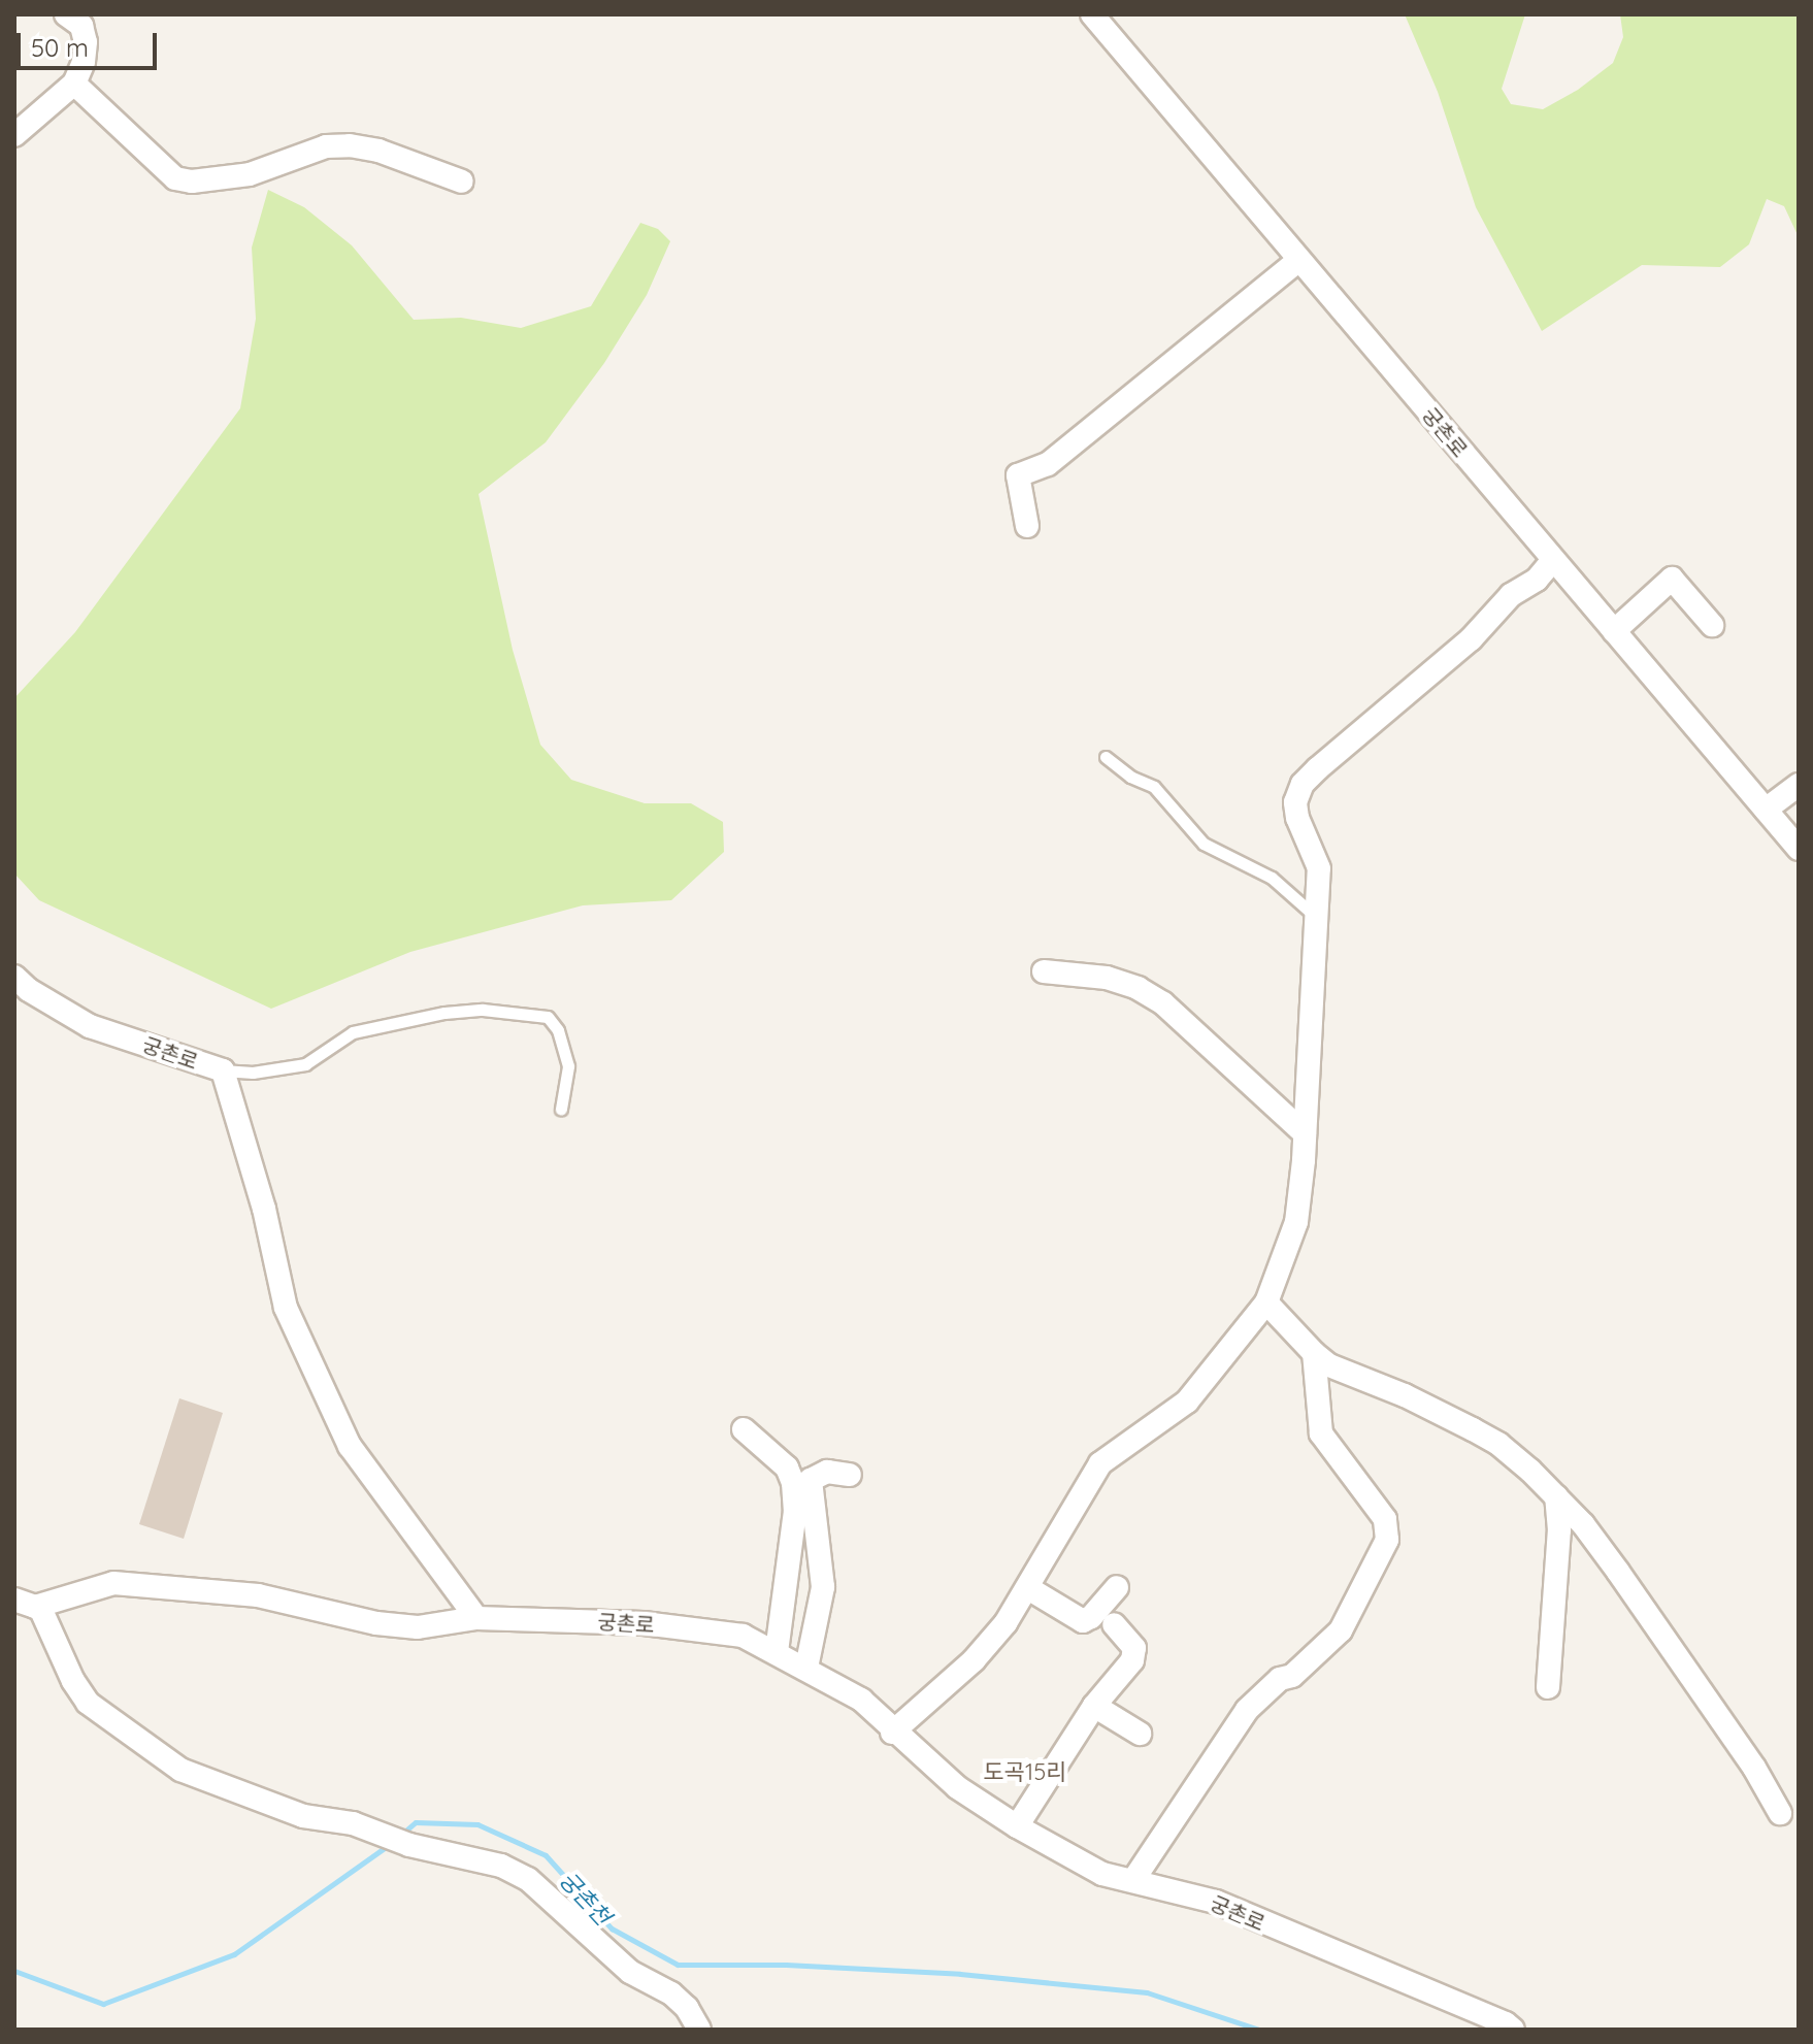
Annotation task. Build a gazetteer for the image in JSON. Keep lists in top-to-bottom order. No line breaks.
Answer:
{"streets":{"street":["궁촌로"]},"districts":["도곡15리"],"water":["궁촌천"],"scale_bar":"50 m"}
